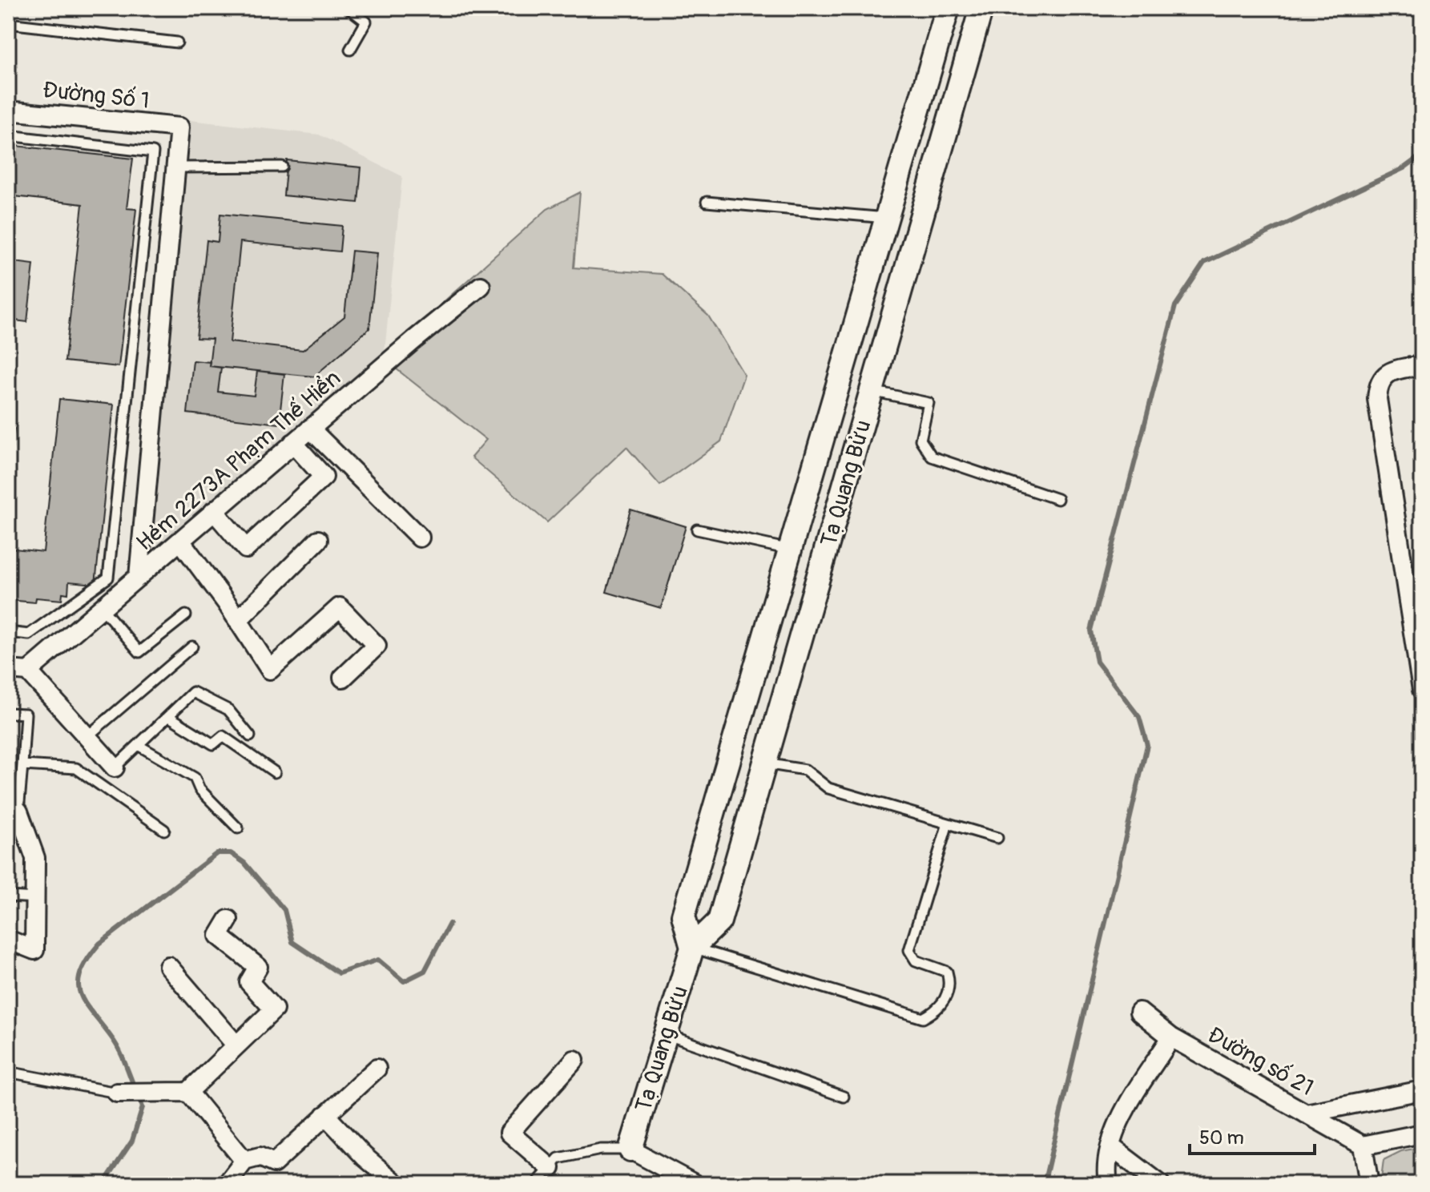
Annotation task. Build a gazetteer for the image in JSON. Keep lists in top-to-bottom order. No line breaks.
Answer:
{"streets":{"street":["Đường Số 1","Hẻm 2273A Phạm Thế Hiển","Tạ Quang Bửu","Đường số 21"]},"scale_bar":"50 m"}
